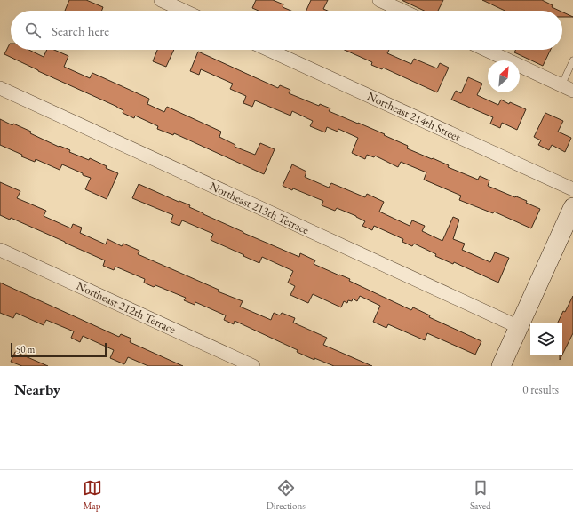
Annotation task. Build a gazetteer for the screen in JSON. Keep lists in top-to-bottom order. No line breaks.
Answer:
{"streets":{"street":["Northeast 214th Street","Northeast 213th Terrace","Northeast 212th Terrace"]},"scale_bar":"50 m","north":"top right","page":{"search":"Search here","scale":"50 m","heading":["Nearby","0 results"],"nav":["Map","Directions","Saved"]}}
